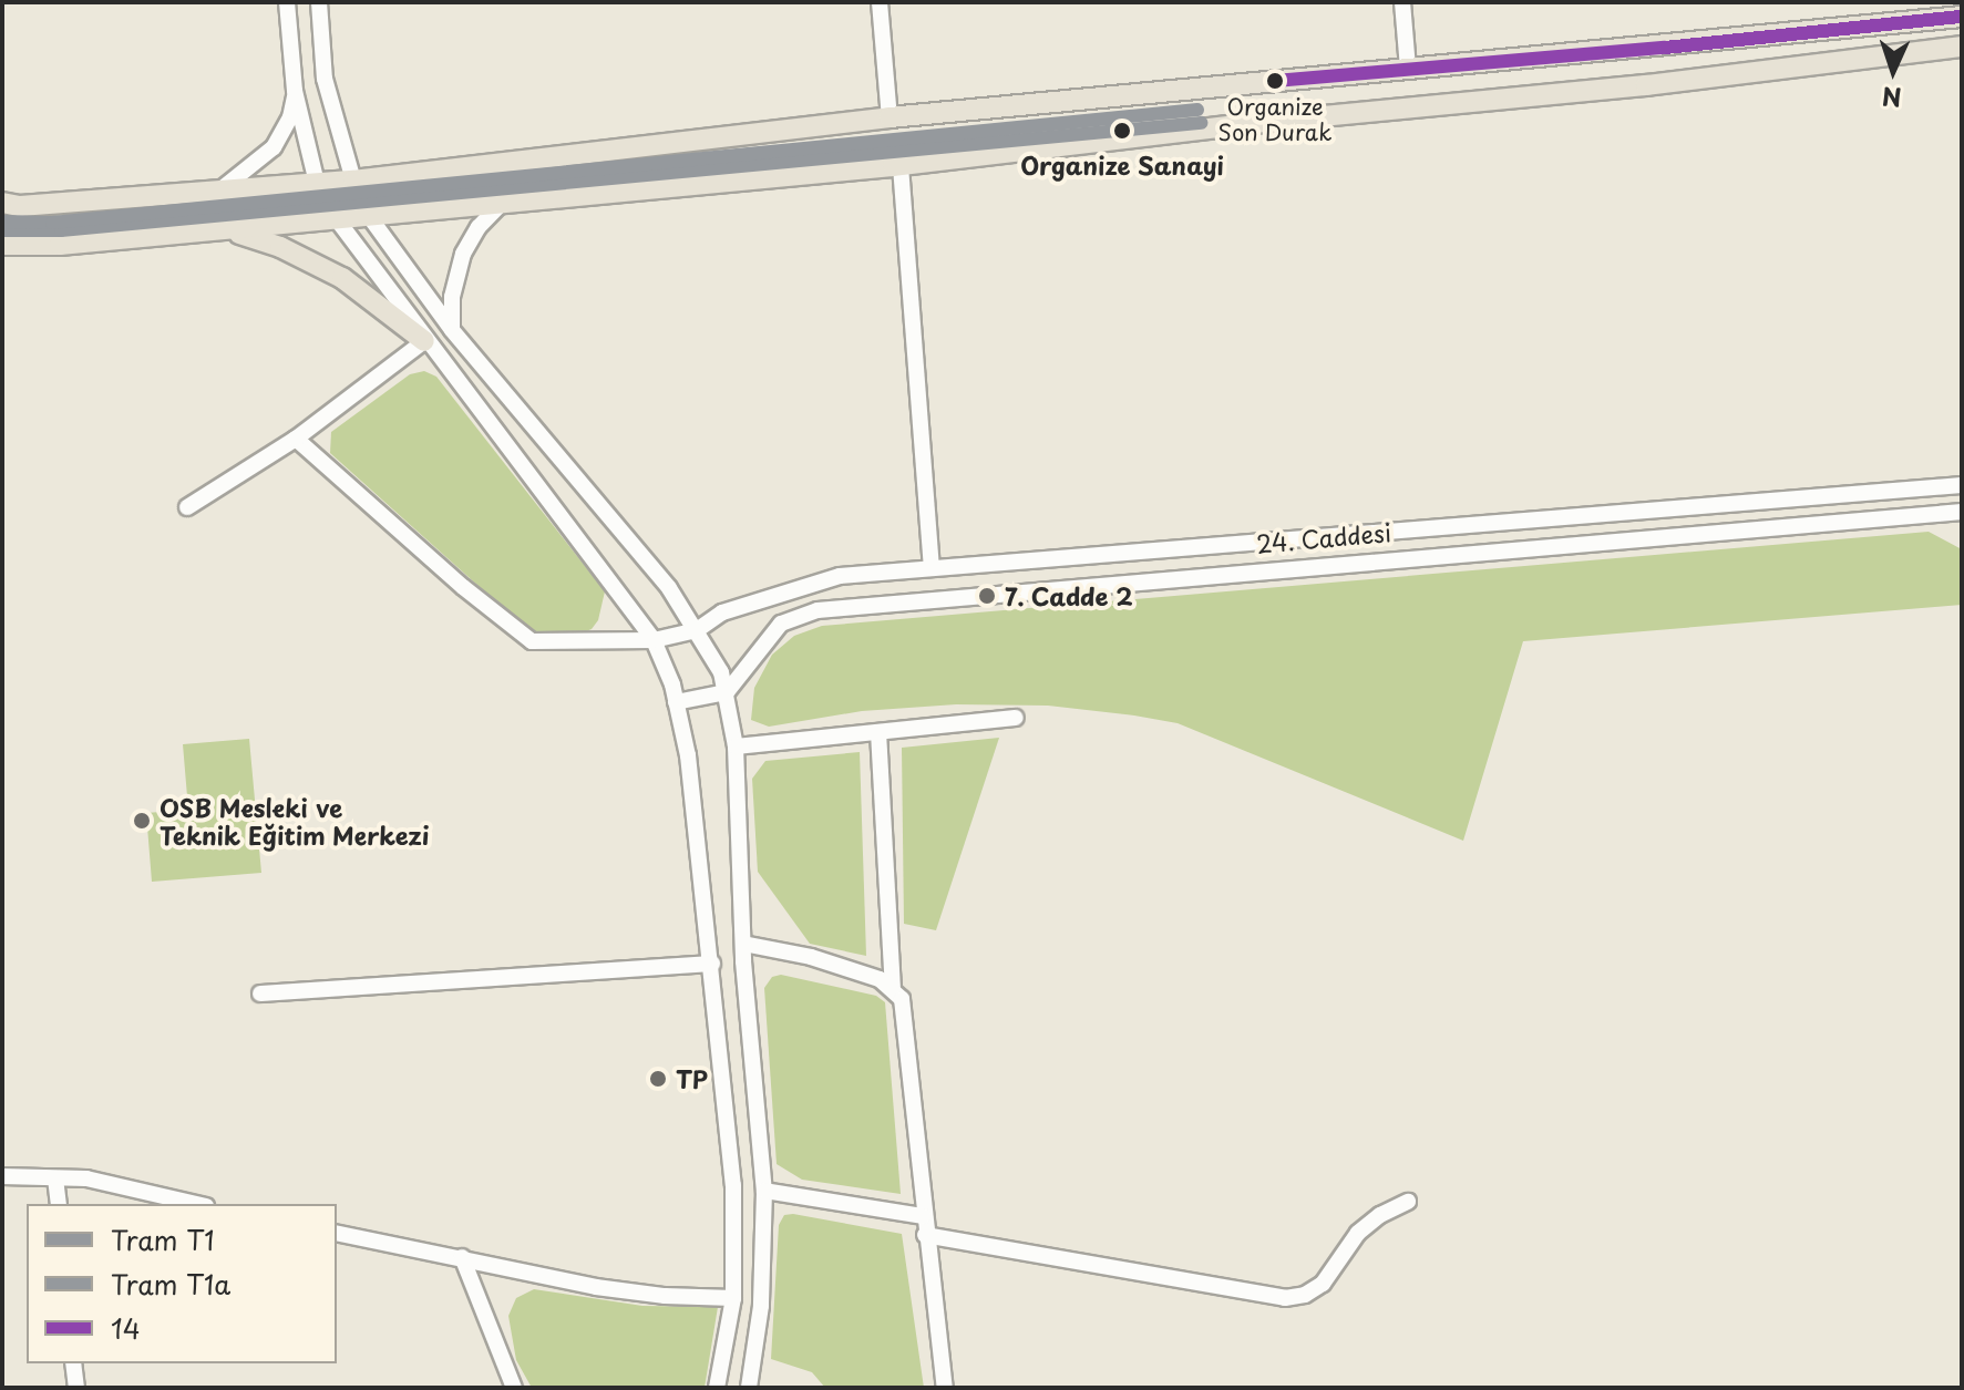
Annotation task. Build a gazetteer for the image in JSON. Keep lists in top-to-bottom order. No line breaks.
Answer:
{"streets":{"street":["24. Caddesi"]},"places":["Organize Son Durak","Organize Sanayi","7. Cadde 2","OSB Mesleki ve Teknik Eğitim Merkezi","TP"],"lines":["transit line 14","tram line T1a","tram line T1"],"legend":["Tram T1","Tram T1a","14"],"north":"bottom"}
